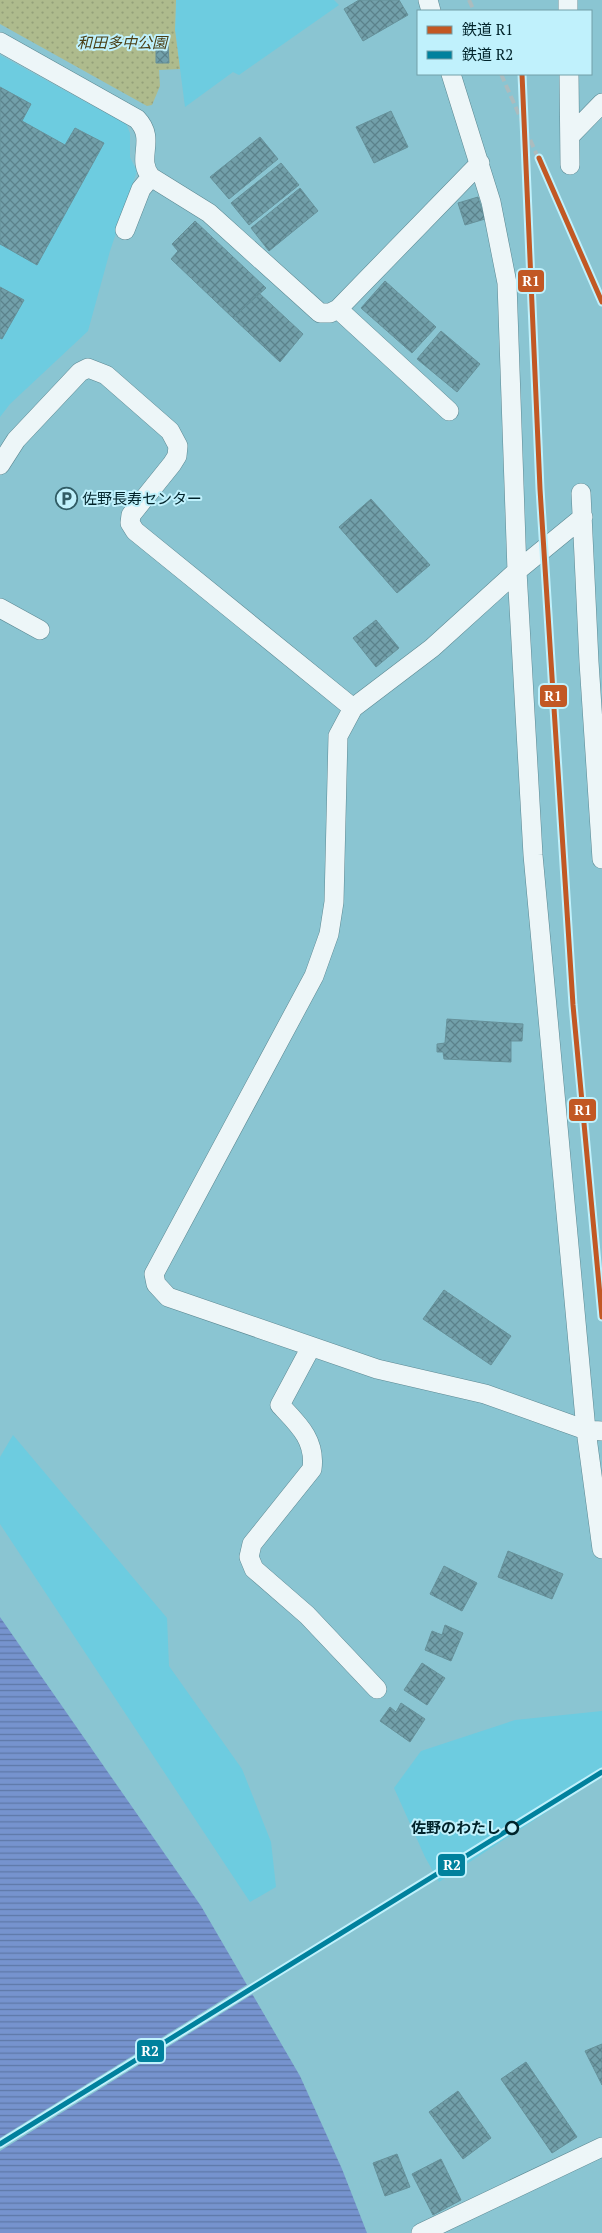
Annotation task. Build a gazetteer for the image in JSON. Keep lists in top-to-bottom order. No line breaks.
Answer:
{"parks":["和田多中公園"],"places":{"parking":["佐野長寿センター"],"other":["佐野のわたし"]},"lines":["rail line R1","rail line R2"],"legend":["鉄道 R1","鉄道 R2"]}
